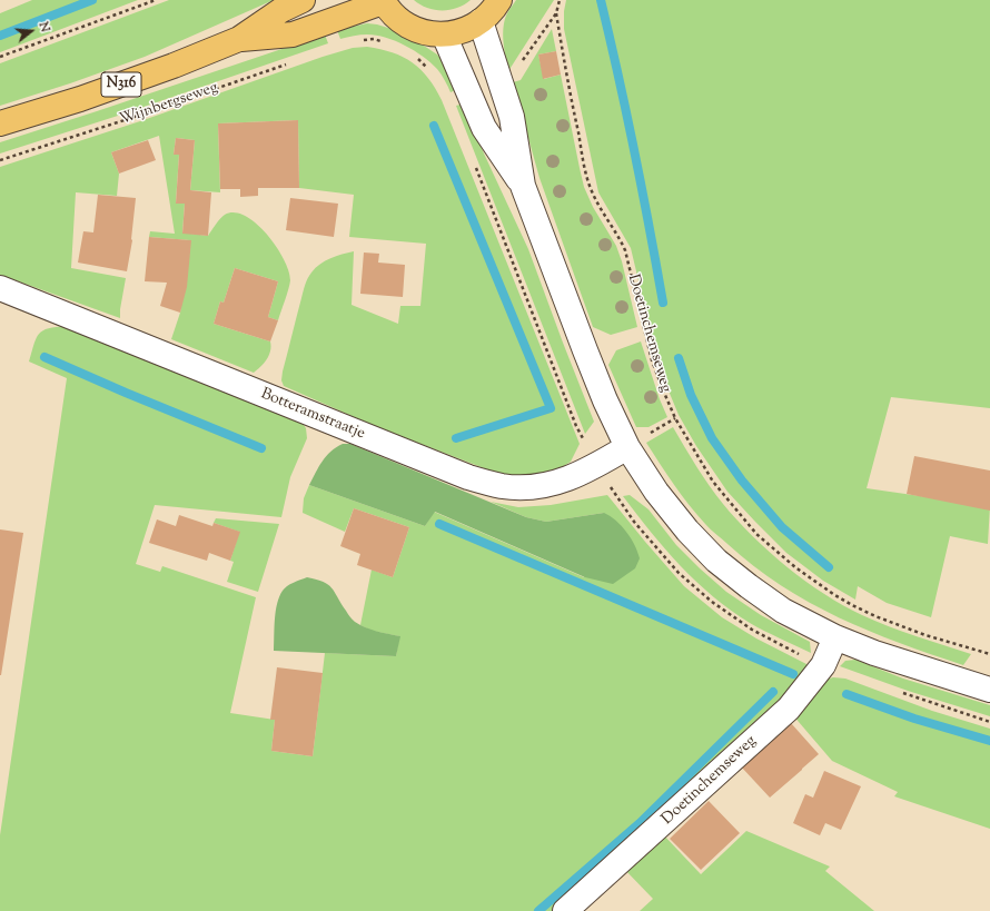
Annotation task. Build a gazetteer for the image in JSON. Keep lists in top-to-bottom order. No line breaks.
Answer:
{"streets":{"main road":["N316"],"street":["Doetinchemseweg","Botteramstraatje"],"path":["Wijnbergseweg"]},"north":"right"}
